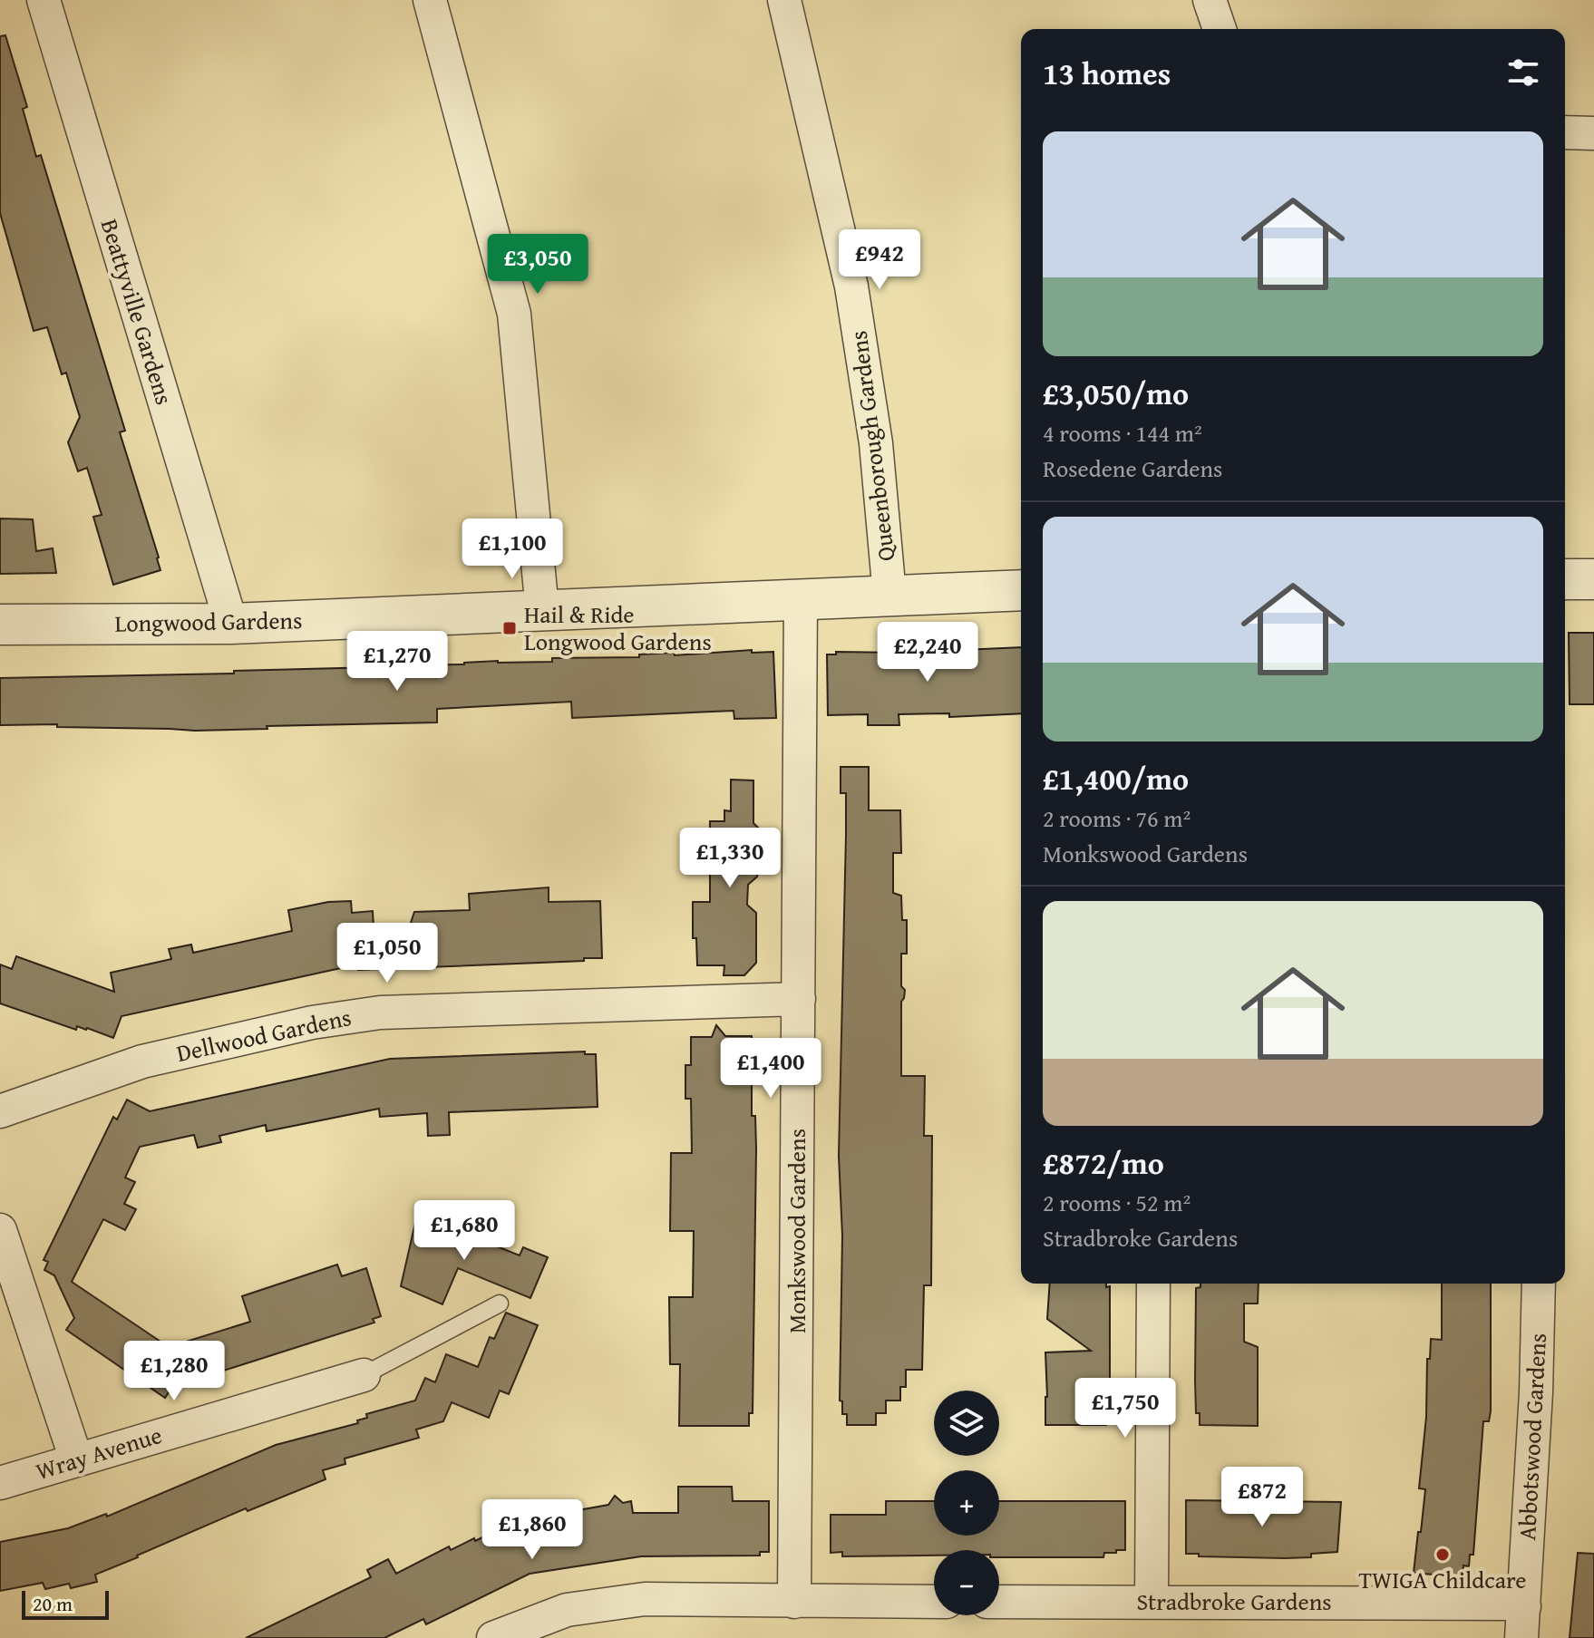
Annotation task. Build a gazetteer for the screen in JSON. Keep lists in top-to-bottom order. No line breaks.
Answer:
{"streets":{"street":["Beattyville Gardens","Queenborough Gardens","Longwood Gardens","Dellwood Gardens","Monkswood Gardens","Abbotswood Gardens","Wray Avenue","Stradbroke Gardens"]},"crossings":[["Beattyville Gardens","Longwood Gardens"],["Queenborough Gardens","Longwood Gardens"],["Longwood Gardens","Monkswood Gardens"],["Dellwood Gardens","Monkswood Gardens"],["Abbotswood Gardens","Stradbroke Gardens"]],"places":{"transit":["Hail & Ride Longwood Gardens"],"other":["TWIGA Childcare"]},"scale_bar":"20 m","page":{"heading":"13 homes","list":[{"name":"£3,050/mo","note":"4 rooms · 144 m² · Rosedene Gardens"},{"name":"£1,400/mo","note":"2 rooms · 76 m² · Monkswood Gardens"},{"name":"£872/mo","note":"2 rooms · 52 m² · Stradbroke Gardens"}],"price":["£942","£3,050","£1,100","£2,240","£1,270","£1,330","£1,050","£1,400","£1,680","£1,280","£1,750","£872","£1,860"],"map_buttons":["+","−"],"scale":"20 m"}}
